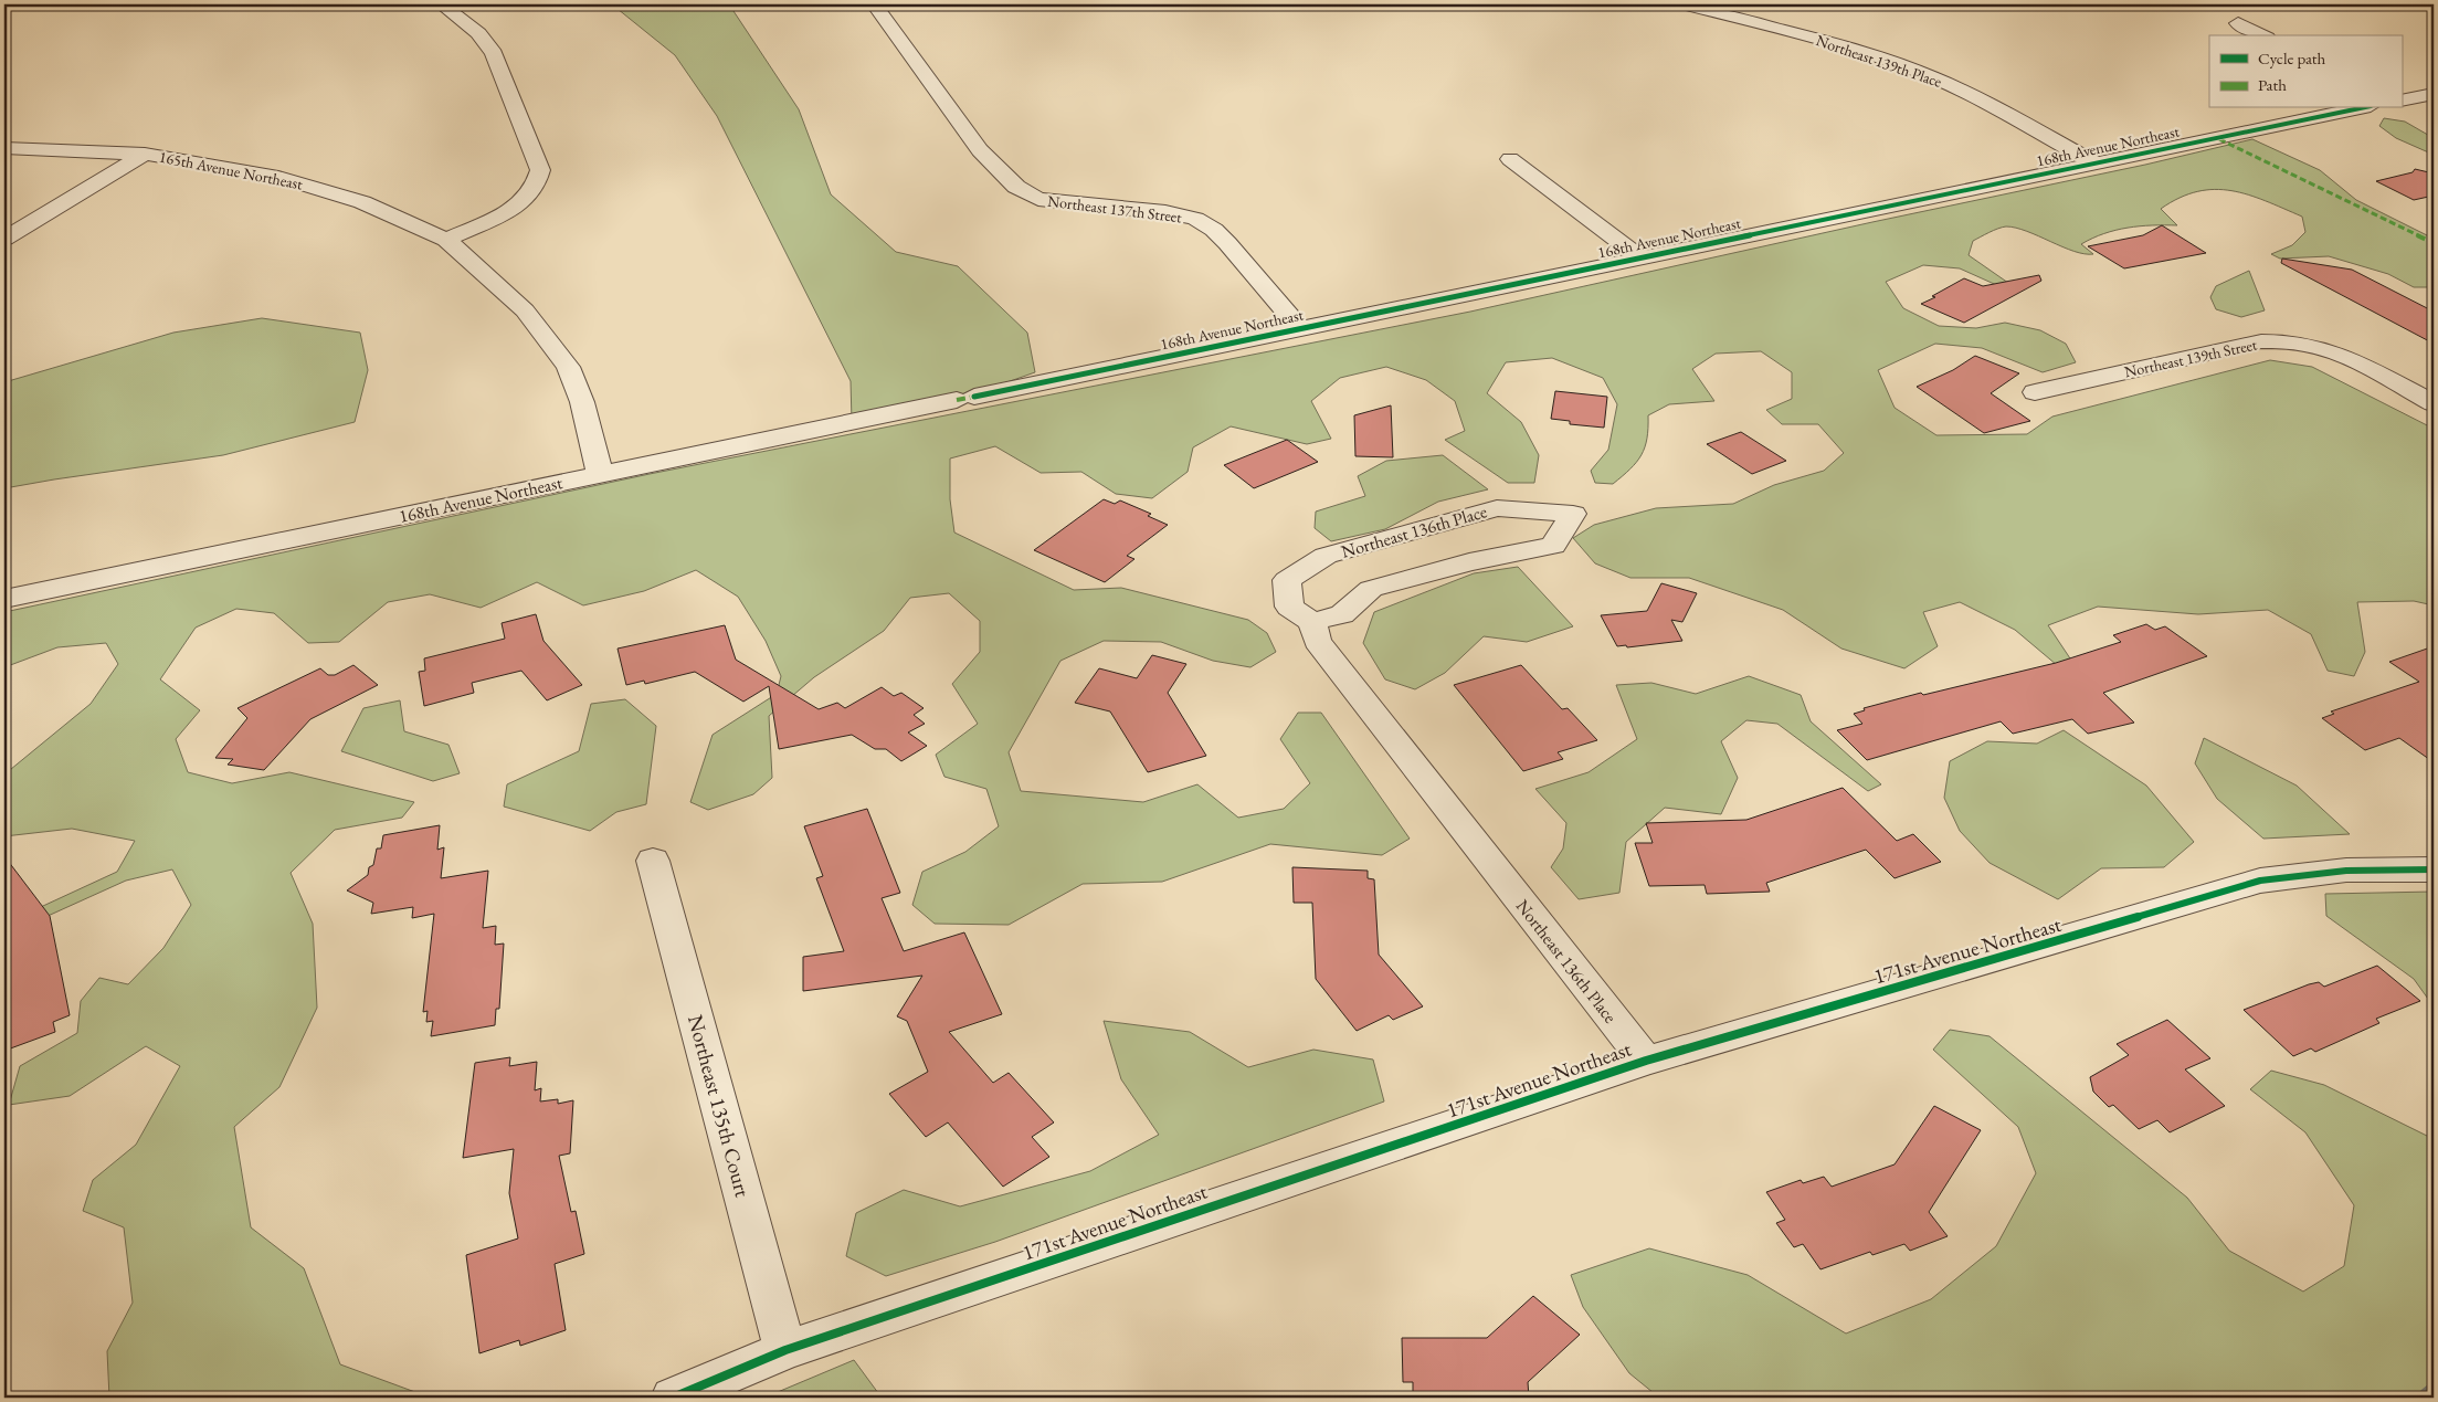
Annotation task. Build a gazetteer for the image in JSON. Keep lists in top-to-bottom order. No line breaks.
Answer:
{"streets":{"street":["Northeast 139th Place","168th Avenue Northeast","165th Avenue Northeast","Northeast 137th Street","Northeast 139th Street","Northeast 136th Place","171st Avenue Northeast","Northeast 135th Court"]},"crossings":[["Northeast 139th Place","168th Avenue Northeast"],["168th Avenue Northeast","165th Avenue Northeast"],["168th Avenue Northeast","Northeast 137th Street"],["Northeast 136th Place","171st Avenue Northeast"],["171st Avenue Northeast","Northeast 135th Court"]],"legend":["Cycle path","Path"]}
